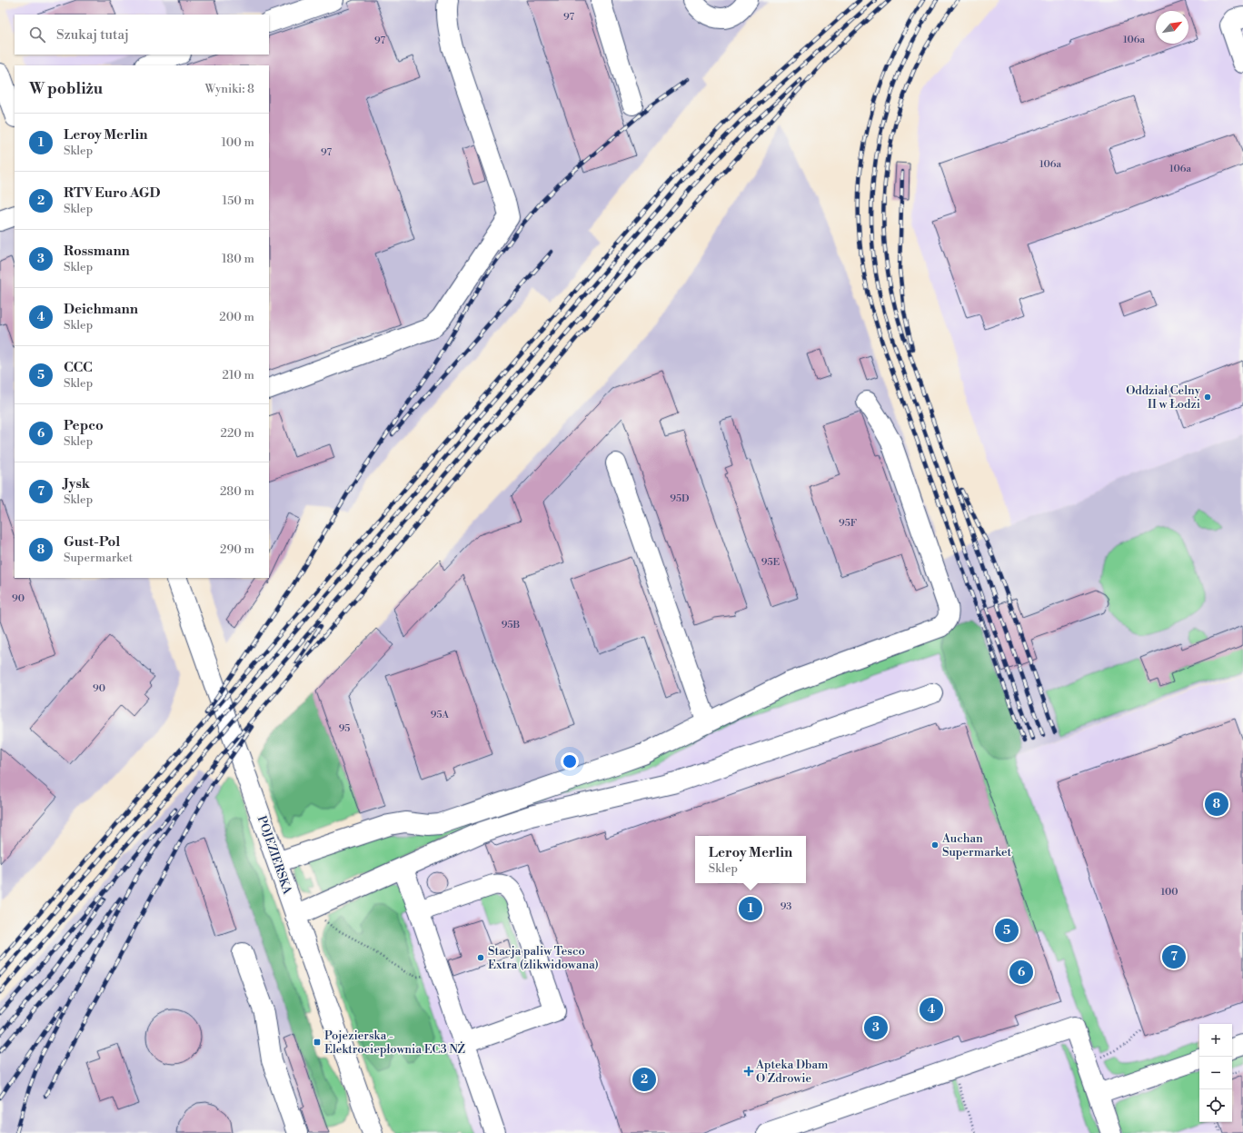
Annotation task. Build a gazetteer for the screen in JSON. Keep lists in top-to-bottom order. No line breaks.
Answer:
{"streets":{"street":["POJEZIERSKA"]},"places":{"other":["Oddział Celny II w Łodzi","Auchan Supermarket","Stacja paliw Tesco Extra (zlikwidowana)"],"transit":["Pojezierska - Elektrociepłownia EC3 NŻ"],"health":["Apteka Dbam O Zdrowie"]},"house_numbers":["97","106a","97","97","106a","106a","95D","95F","95E","90","95B","90","95A","95","100","93"],"north":"top right","page":{"search":"Szukaj tutaj","heading":["W pobliżu","Wyniki: 8"],"list":[{"mark":"1","name":"Leroy Merlin","note":"Sklep","value":"100 m"},{"mark":"2","name":"RTV Euro AGD","note":"Sklep","value":"150 m"},{"mark":"3","name":"Rossmann","note":"Sklep","value":"180 m"},{"mark":"4","name":"Deichmann","note":"Sklep","value":"200 m"},{"mark":"5","name":"CCC","note":"Sklep","value":"210 m"},{"mark":"6","name":"Pepco","note":"Sklep","value":"220 m"},{"mark":"7","name":"Jysk","note":"Sklep","value":"280 m"},{"mark":"8","name":"Gust-Pol","note":"Supermarket","value":"290 m"}],"pins":["8","1","5","7","6","4","3","2"],"popup":["Leroy Merlin","Sklep"],"map_buttons":["+","−"]}}
